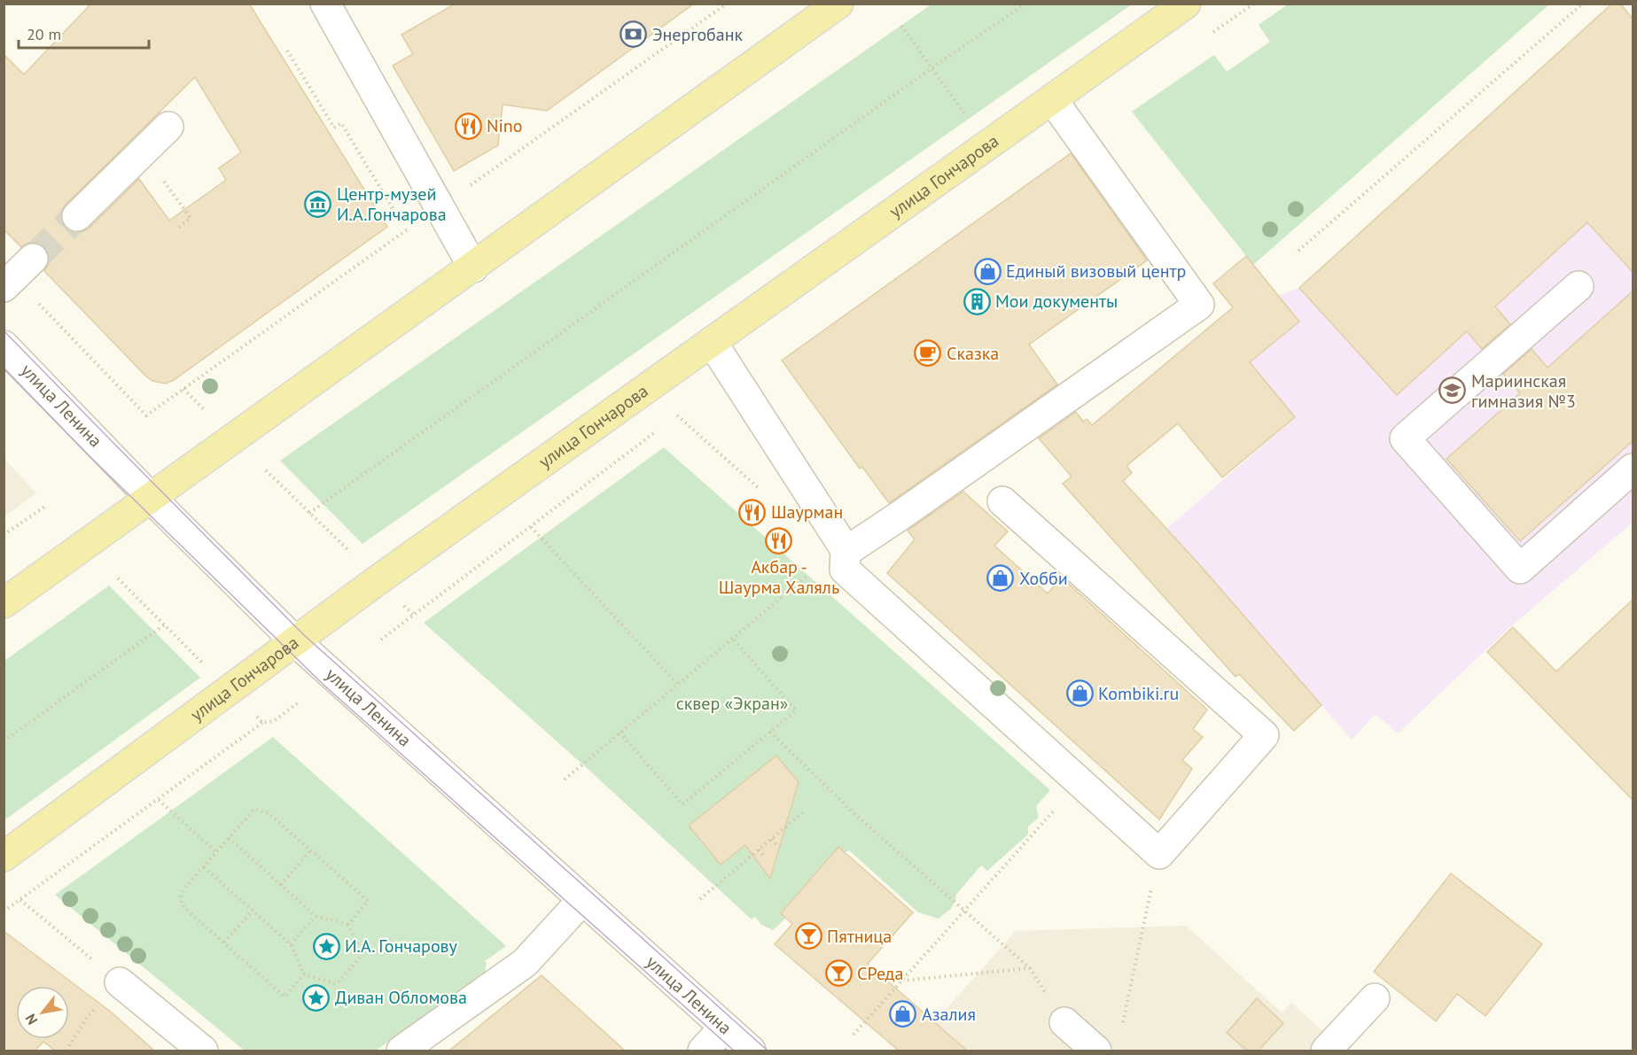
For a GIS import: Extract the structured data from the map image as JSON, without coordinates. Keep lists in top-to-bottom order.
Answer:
{
  "streets": {
    "main road": ["улица Гончарова"],
    "street": ["улица Ленина"]
  },
  "crossings": [
    ["улица Гончарова", "улица Ленина"]
  ],
  "parks": ["сквер «Экран»"],
  "places": {
    "bank": ["Энергобанк"],
    "restaurant": ["Nino", "Шаурман", "Акбар - Шаурма Халяль"],
    "museum": ["Центр-музей И.А.Гончарова"],
    "shop": [
      "Единый визовый центр",
      "Хобби",
      "Kombiki.ru",
      "Азалия"
    ],
    "building": ["Мои документы"],
    "cafe": ["Сказка"],
    "school or university": ["Мариинская гимназия №3"],
    "bar": ["Пятница", "СРеда"],
    "place": ["И.А. Гончарову", "Диван Обломова"]
  },
  "scale_bar": "20 m",
  "north": "bottom left"
}
